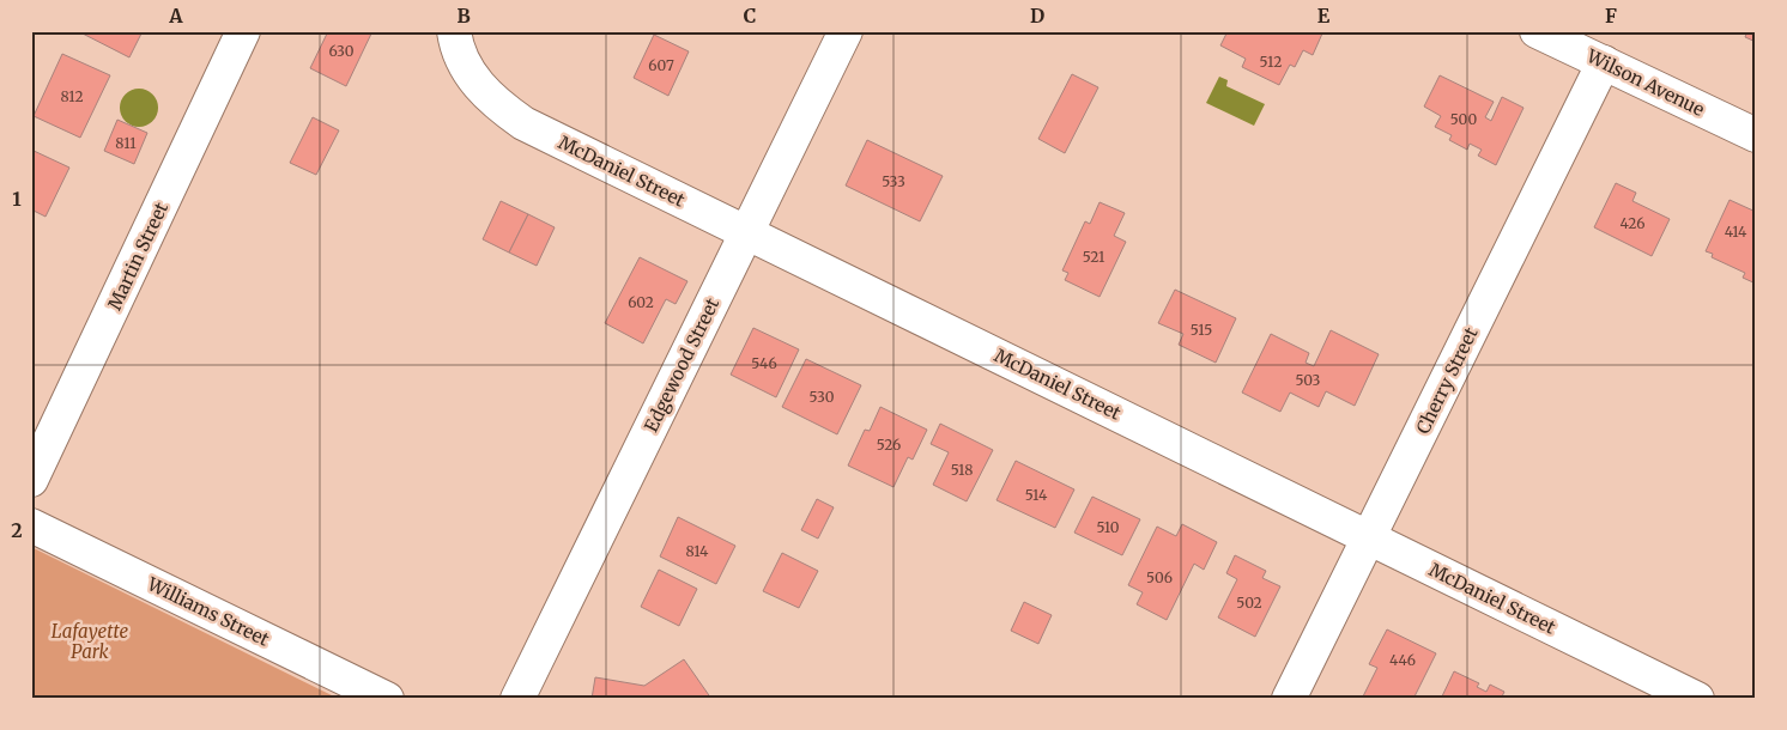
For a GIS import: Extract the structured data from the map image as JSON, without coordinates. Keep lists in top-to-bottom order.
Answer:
{
  "streets": {
    "street": [
      "Wilson Avenue",
      "McDaniel Street",
      "Martin Street",
      "Edgewood Street",
      "Cherry Street",
      "Williams Street"
    ]
  },
  "crossings": [
    ["Wilson Avenue", "Cherry Street"],
    ["McDaniel Street", "Edgewood Street"],
    ["McDaniel Street", "Cherry Street"]
  ],
  "parks": ["Lafayette Park"],
  "house_numbers": [
    "630",
    "512",
    "607",
    "812",
    "500",
    "811",
    "533",
    "426",
    "414",
    "521",
    "602",
    "515",
    "546",
    "503",
    "530",
    "526",
    "518",
    "514",
    "510",
    "814",
    "506",
    "502",
    "446"
  ],
  "grid": {
    "columns": [
      "A",
      "B",
      "C",
      "D",
      "E",
      "F"
    ],
    "rows": ["1", "2"]
  }
}
